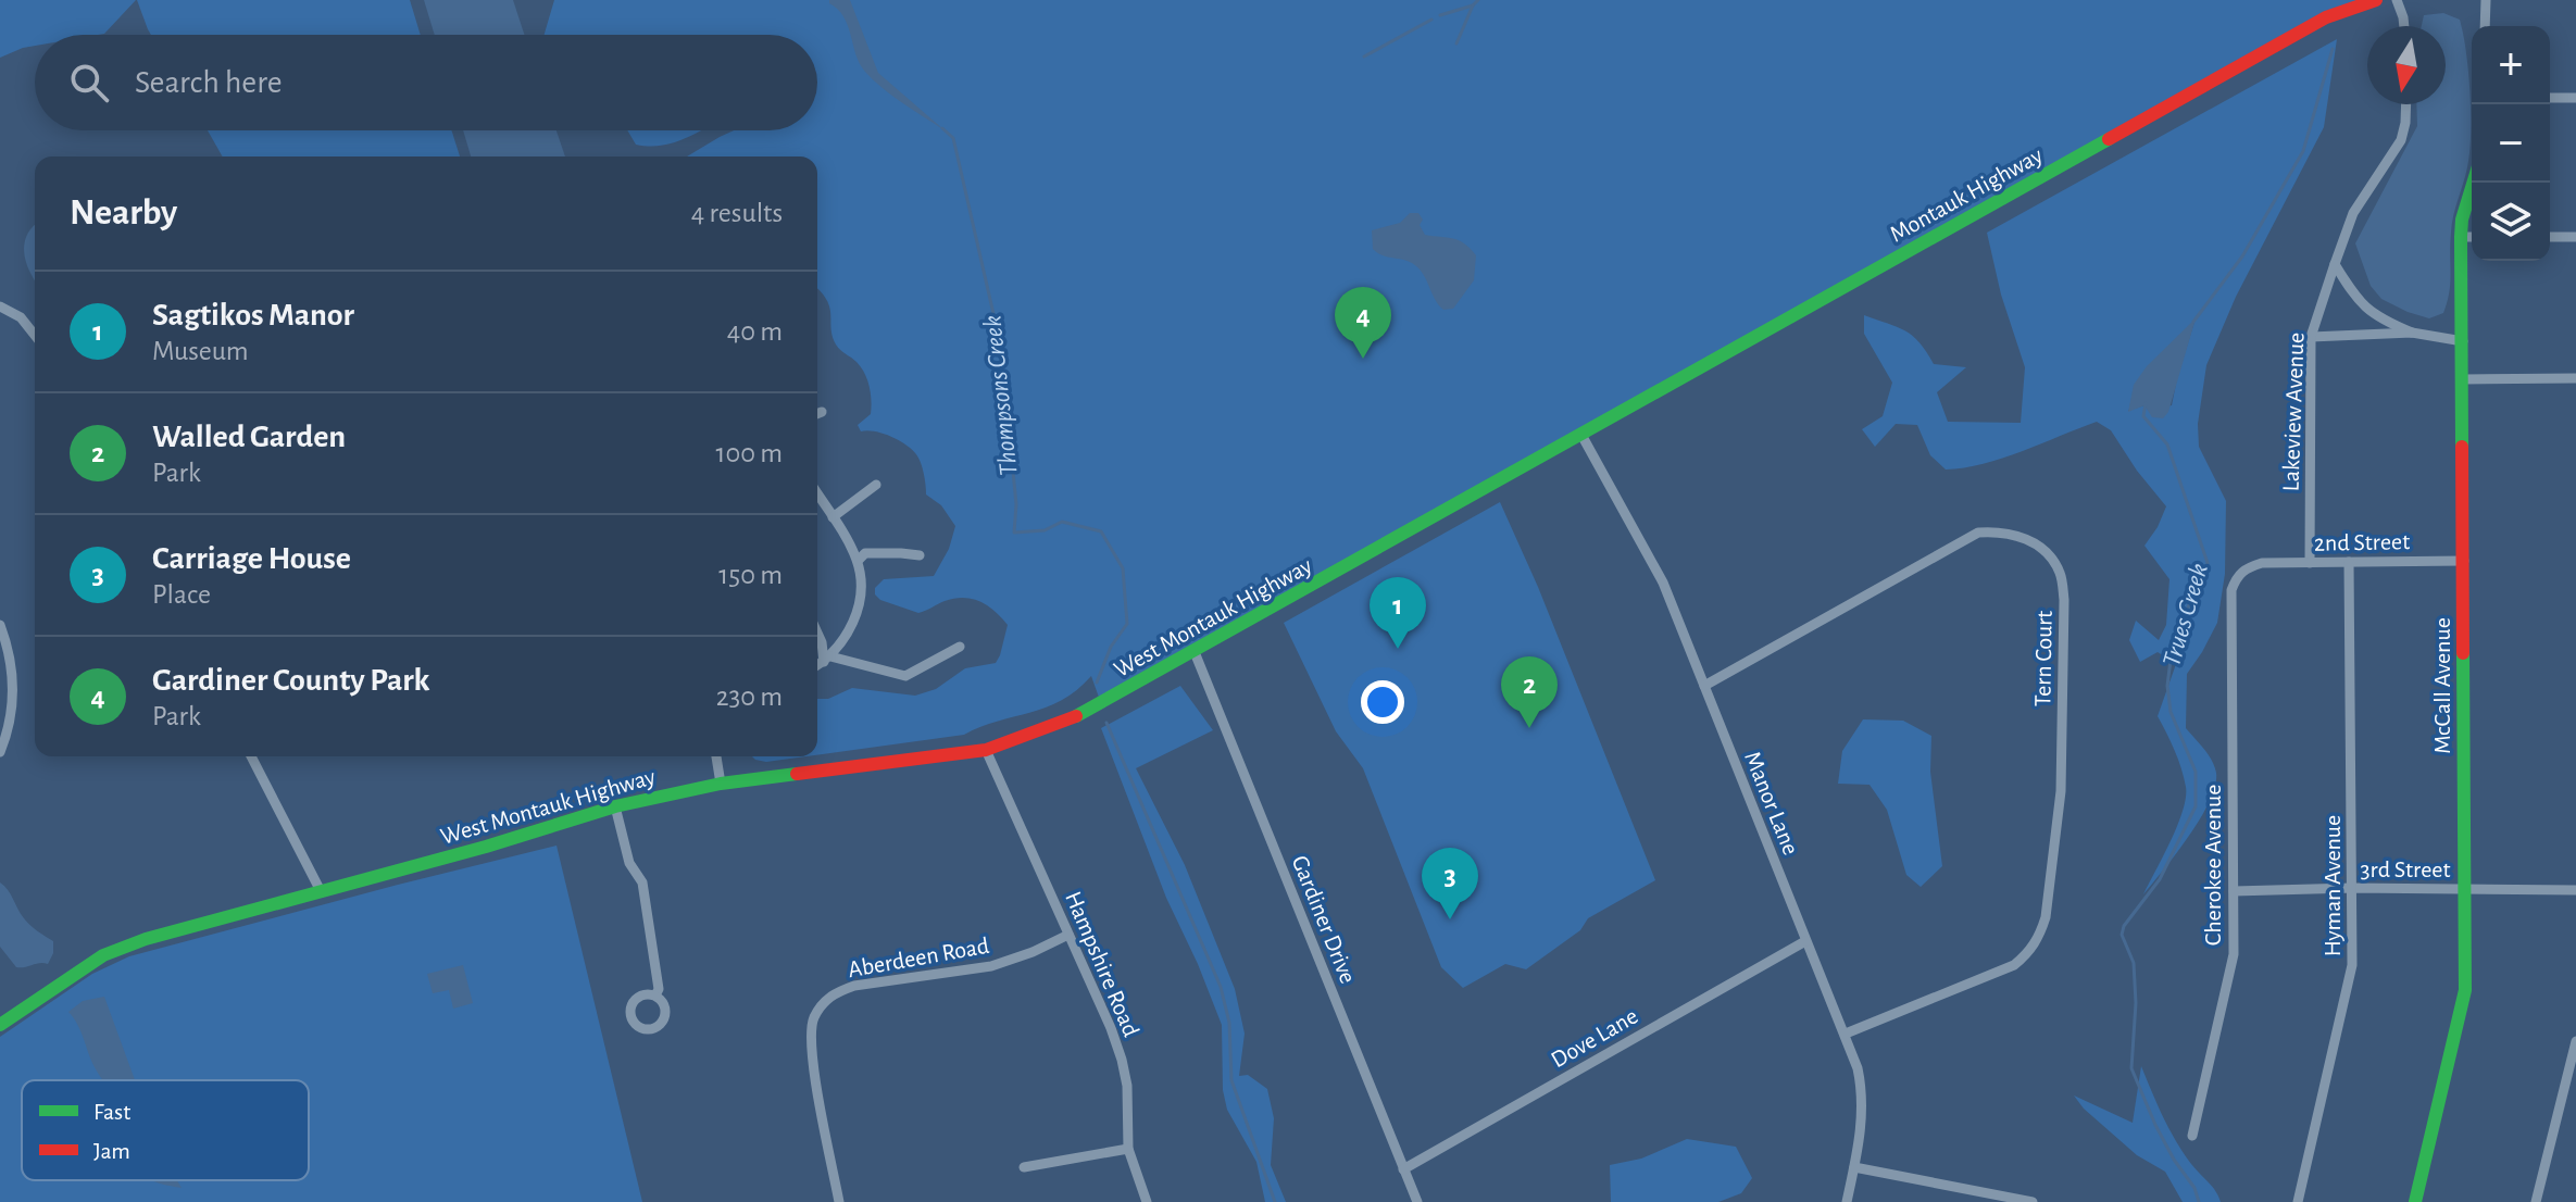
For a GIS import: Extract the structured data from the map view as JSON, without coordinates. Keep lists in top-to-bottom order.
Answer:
{
  "streets": {
    "main road": ["Montauk Highway", "West Montauk Highway", "McCall Avenue"],
    "street": [
      "Lakeview Avenue",
      "2nd Street",
      "Tern Court",
      "Manor Lane",
      "Cherokee Avenue",
      "3rd Street",
      "Hyman Avenue",
      "Gardiner Drive",
      "Aberdeen Road",
      "Hampshire Road",
      "Dove Lane"
    ]
  },
  "crossings": [
    ["Montauk Highway", "West Montauk Highway"],
    ["Montauk Highway", "Manor Lane"],
    ["Lakeview Avenue", "2nd Street"],
    ["2nd Street", "McCall Avenue"],
    ["2nd Street", "Cherokee Avenue"],
    ["2nd Street", "Hyman Avenue"],
    ["West Montauk Highway", "Manor Lane"],
    ["West Montauk Highway", "Gardiner Drive"],
    ["West Montauk Highway", "Hampshire Road"],
    ["Tern Court", "Manor Lane"],
    ["McCall Avenue", "3rd Street"],
    ["Manor Lane", "Dove Lane"],
    ["Cherokee Avenue", "3rd Street"],
    ["3rd Street", "Hyman Avenue"],
    ["Gardiner Drive", "Dove Lane"],
    ["Aberdeen Road", "Hampshire Road"]
  ],
  "water": ["Thompsons Creek", "Trues Creek"],
  "legend": ["Fast", "Jam"],
  "north": "bottom",
  "page": {
    "map_buttons": ["+", "−"],
    "search": "Search here",
    "heading": ["Nearby", "4 results"],
    "list": [
      {
        "mark": "1",
        "name": "Sagtikos Manor",
        "note": "Museum",
        "value": "40 m"
      },
      {
        "mark": "2",
        "name": "Walled Garden",
        "note": "Park",
        "value": "100 m"
      },
      {
        "mark": "3",
        "name": "Carriage House",
        "note": "Place",
        "value": "150 m"
      },
      {
        "mark": "4",
        "name": "Gardiner County Park",
        "note": "Park",
        "value": "230 m"
      }
    ],
    "pins": [
      "4",
      "1",
      "2",
      "3"
    ]
  }
}
